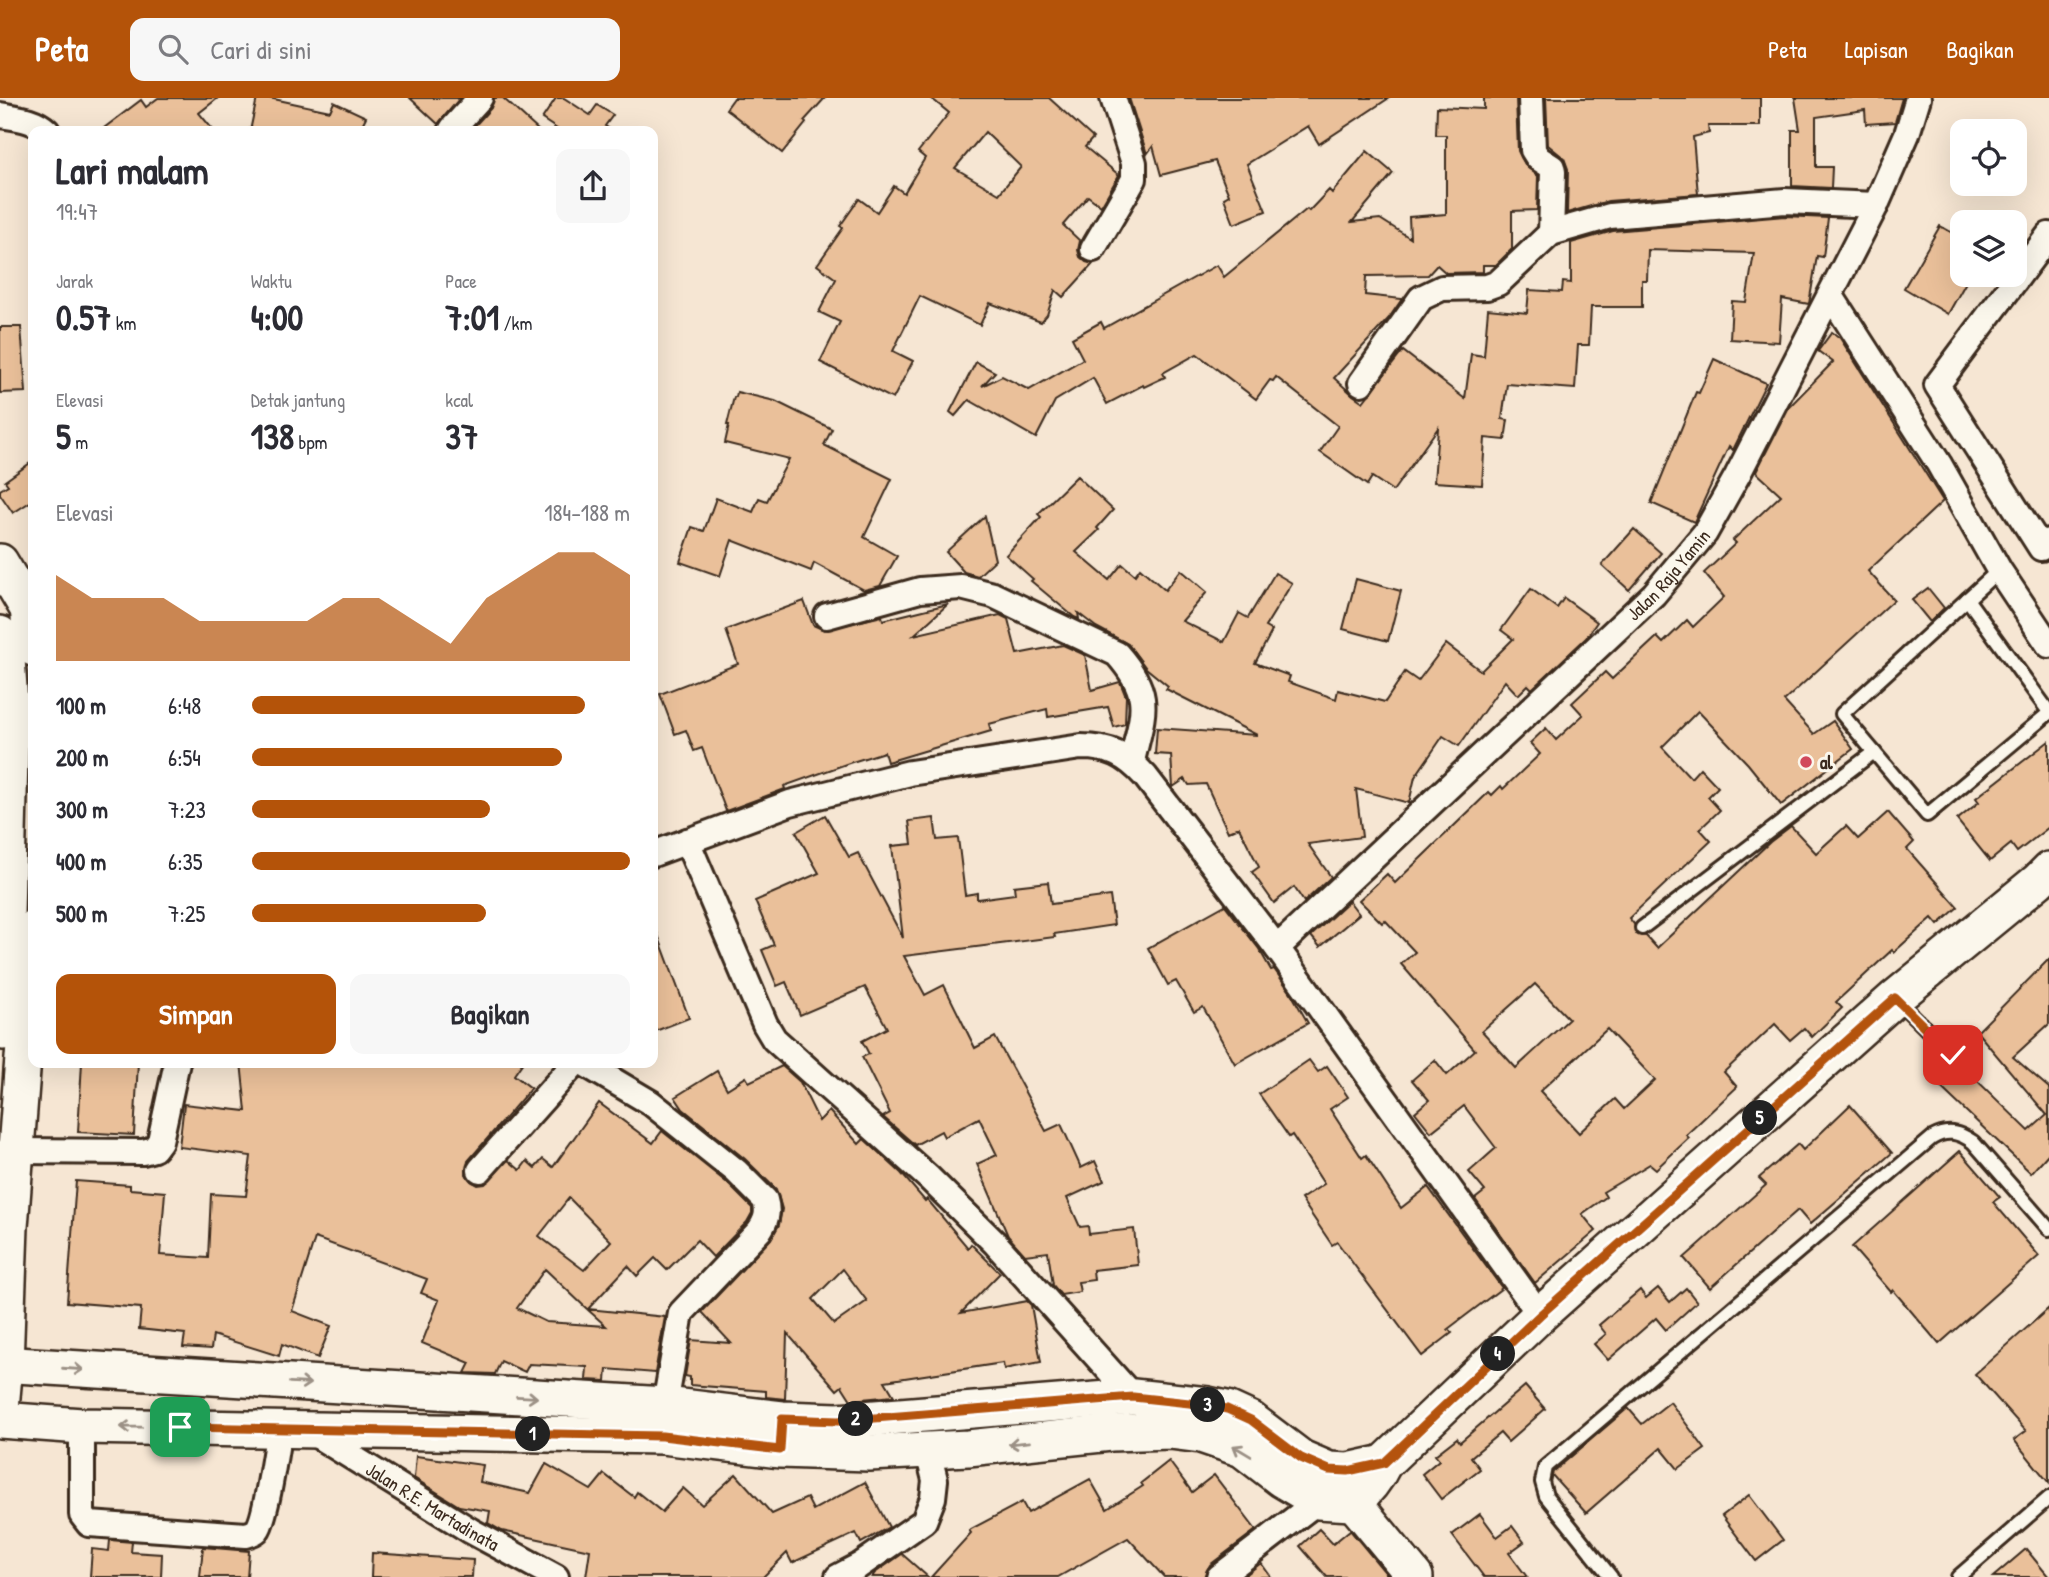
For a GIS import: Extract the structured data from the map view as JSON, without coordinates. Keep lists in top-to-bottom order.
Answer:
{
  "streets": {
    "street": ["Jalan Raja Yamin", "Jalan R.E. Martadinata"]
  },
  "places": ["al"],
  "page": {
    "header": "Peta",
    "search": "Cari di sini",
    "nav": ["Peta", "Lapisan", "Bagikan"],
    "heading": ["Lari malam", "19:47"],
    "stats": [
      ["Jarak", "0.57 km"],
      ["Waktu", "4:00"],
      ["Pace", "7:01 /km"],
      ["Elevasi", "5 m"],
      ["Detak jantung", "138 bpm"],
      ["kcal", "37"]
    ],
    "chart": ["Elevasi", "184–188 m"],
    "list": [
      {
        "name": "100 m",
        "note": "6:48"
      },
      {
        "name": "200 m",
        "note": "6:54"
      },
      {
        "name": "300 m",
        "note": "7:23"
      },
      {
        "name": "400 m",
        "note": "6:35"
      },
      {
        "name": "500 m",
        "note": "7:25"
      }
    ],
    "buttons": ["Simpan", "Bagikan"],
    "pins": [
      "5",
      "4",
      "3",
      "2",
      "1"
    ]
  }
}
